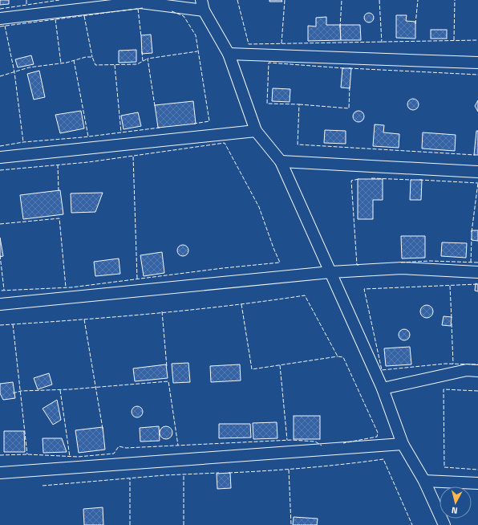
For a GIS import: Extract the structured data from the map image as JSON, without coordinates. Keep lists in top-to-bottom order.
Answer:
{
  "north": "bottom"
}
